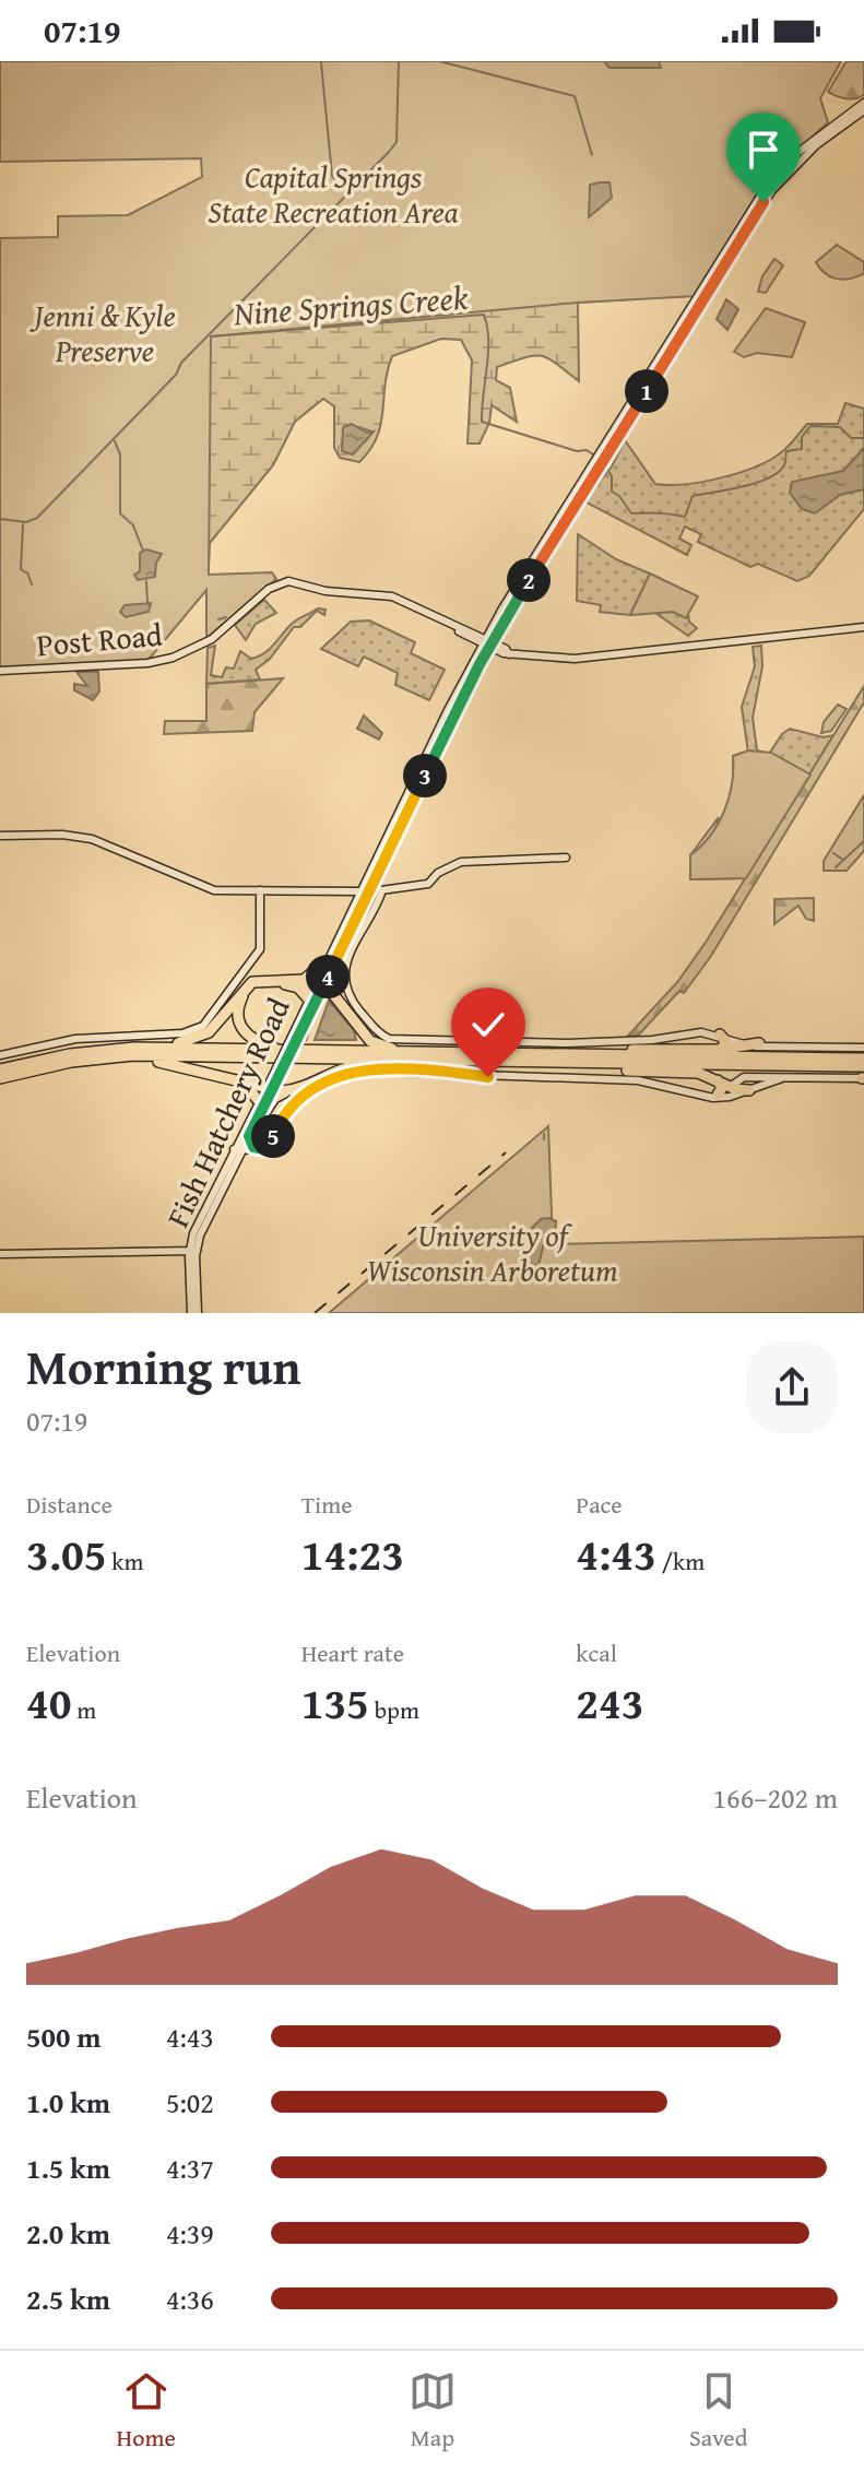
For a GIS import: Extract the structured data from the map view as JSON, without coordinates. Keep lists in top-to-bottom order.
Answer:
{
  "streets": {
    "street": ["Post Road", "Fish Hatchery Road"]
  },
  "crossings": [
    ["Post Road", "Fish Hatchery Road"]
  ],
  "water": ["Nine Springs Creek"],
  "parks": ["Capital Springs State Recreation Area", "Jenni & Kyle Preserve", "University of Wisconsin Arboretum"],
  "page": {
    "status": "07:19",
    "pins": [
      "1",
      "2",
      "3",
      "4",
      "5"
    ],
    "heading": ["Morning run", "07:19"],
    "stats": [
      ["Distance", "3.05 km"],
      ["Time", "14:23"],
      ["Pace", "4:43 /km"],
      ["Elevation", "40 m"],
      ["Heart rate", "135 bpm"],
      ["kcal", "243"]
    ],
    "chart": ["Elevation", "166–202 m"],
    "list": [
      {
        "name": "500 m",
        "note": "4:43"
      },
      {
        "name": "1.0 km",
        "note": "5:02"
      },
      {
        "name": "1.5 km",
        "note": "4:37"
      },
      {
        "name": "2.0 km",
        "note": "4:39"
      },
      {
        "name": "2.5 km",
        "note": "4:36"
      }
    ],
    "tabs": ["Home", "Map", "Saved"]
  }
}
